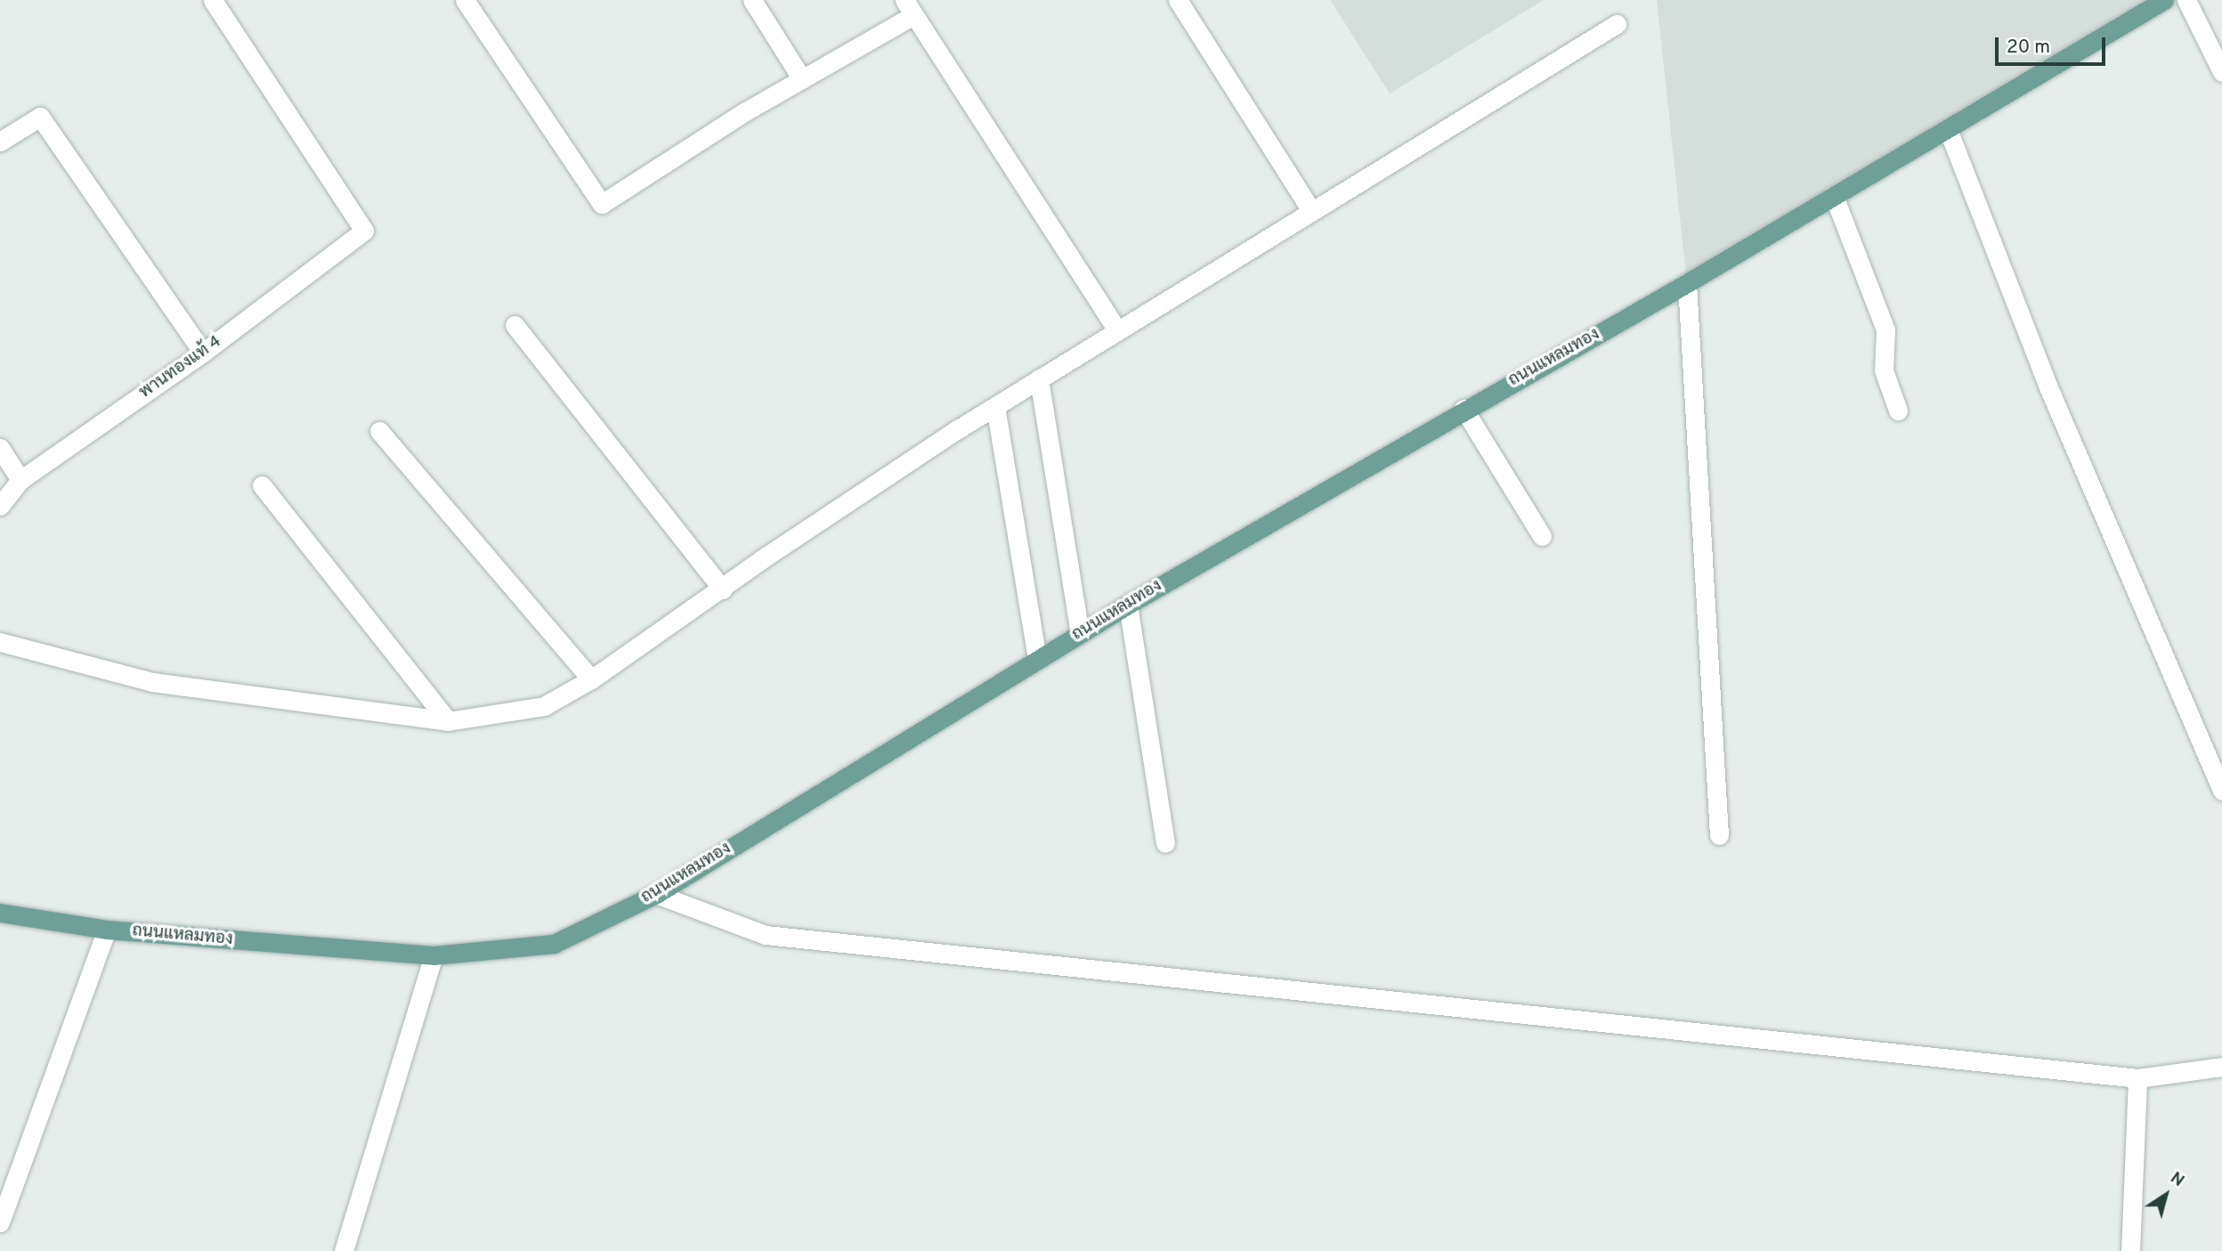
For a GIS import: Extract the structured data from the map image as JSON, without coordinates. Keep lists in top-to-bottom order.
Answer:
{
  "streets": {
    "main road": ["ถนนแหลมทอง"],
    "street": ["พานทองแท้ 4"]
  },
  "scale_bar": "20 m",
  "north": "top right"
}
